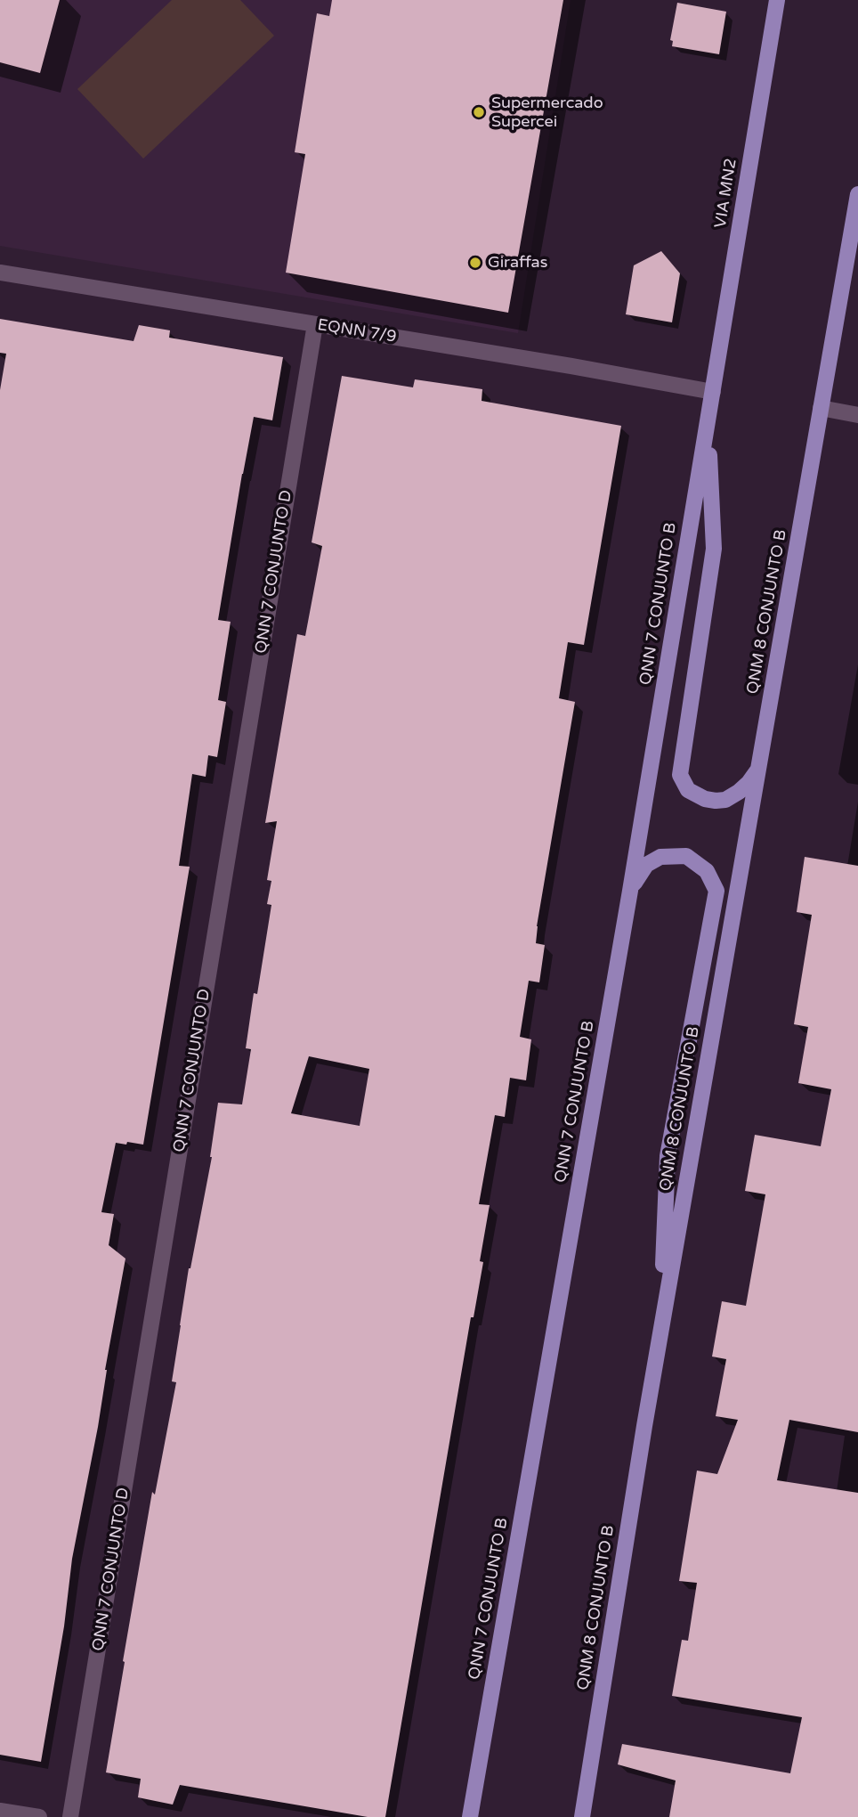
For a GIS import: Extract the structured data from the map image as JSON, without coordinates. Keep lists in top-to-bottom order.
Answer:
{
  "streets": {
    "main road": ["VIA MN2", "QNN 7 CONJUNTO B", "QNM 8 CONJUNTO B"],
    "street": ["EQNN 7/9", "QNN 7 CONJUNTO D"]
  },
  "crossings": [
    ["VIA MN2", "EQNN 7/9"],
    ["VIA MN2", "QNN 7 CONJUNTO B"],
    ["EQNN 7/9", "QNN 7 CONJUNTO D"],
    ["EQNN 7/9", "QNN 7 CONJUNTO B"]
  ],
  "places": ["Supermercado Supercei", "Giraffas"]
}
